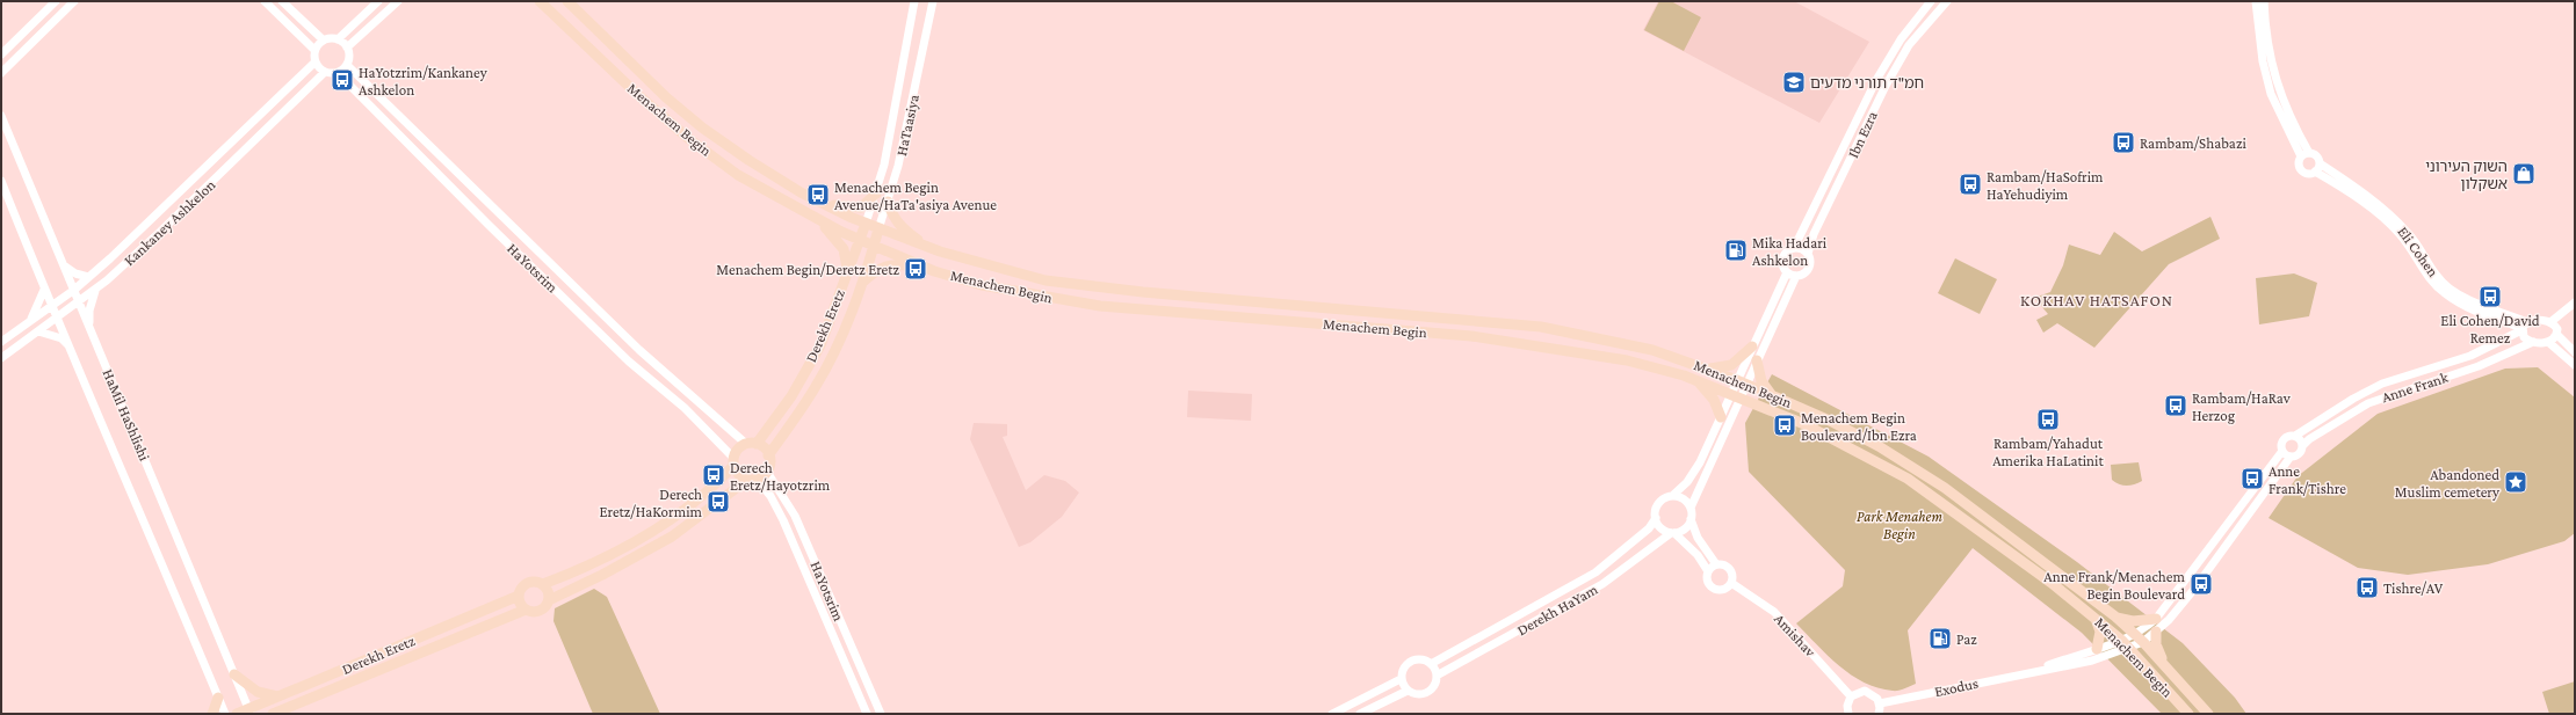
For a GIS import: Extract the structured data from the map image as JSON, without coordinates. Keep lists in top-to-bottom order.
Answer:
{
  "streets": {
    "main road": ["Menachem Begin", "HaTaasiya", "Derekh Eretz"],
    "street": [
      "Ibn Ezra",
      "Kankaney Ashkelon",
      "Eli Cohen",
      "HaYotsrim",
      "Anne Frank",
      "HaMil HaShlishi",
      "Derekh HaYam",
      "Amishav",
      "Exodus"
    ]
  },
  "crossings": [
    ["Menachem Begin", "HaTaasiya"],
    ["Menachem Begin", "Derekh Eretz"],
    ["Menachem Begin", "Exodus"],
    ["HaTaasiya", "Derekh Eretz"],
    ["Kankaney Ashkelon", "HaYotsrim"],
    ["Kankaney Ashkelon", "HaMil HaShlishi"],
    ["Eli Cohen", "Anne Frank"],
    ["HaYotsrim", "Derekh Eretz"],
    ["Derekh Eretz", "HaMil HaShlishi"]
  ],
  "districts": ["KOKHAV HATSAFON"],
  "parks": ["Park Menahem Begin"],
  "places": {
    "bus stop": [
      "HaYotzrim/Kankaney Ashkelon",
      "Rambam/Shabazi",
      "Rambam/HaSofrim HaYehudiyim",
      "Menachem Begin Avenue/HaTa'asiya Avenue",
      "Menachem Begin/Deretz Eretz",
      "Eli Cohen/David Remez",
      "Rambam/HaRav Herzog",
      "Rambam/Yahadut Amerika HaLatinit",
      "Menachem Begin Boulevard/Ibn Ezra",
      "Derech Eretz/Hayotzrim",
      "Anne Frank/Tishre",
      "Derech Eretz/HaKormim",
      "Anne Frank/Menachem Begin Boulevard",
      "Tishre/AV"
    ],
    "school or university": ["חמ\"ד תורני מדעים"],
    "shop": ["השוק העירוני אשקלון"],
    "fuel station": ["Mika Hadari Ashkelon", "Paz"],
    "place": ["Abandoned Muslim cemetery"]
  }
}
